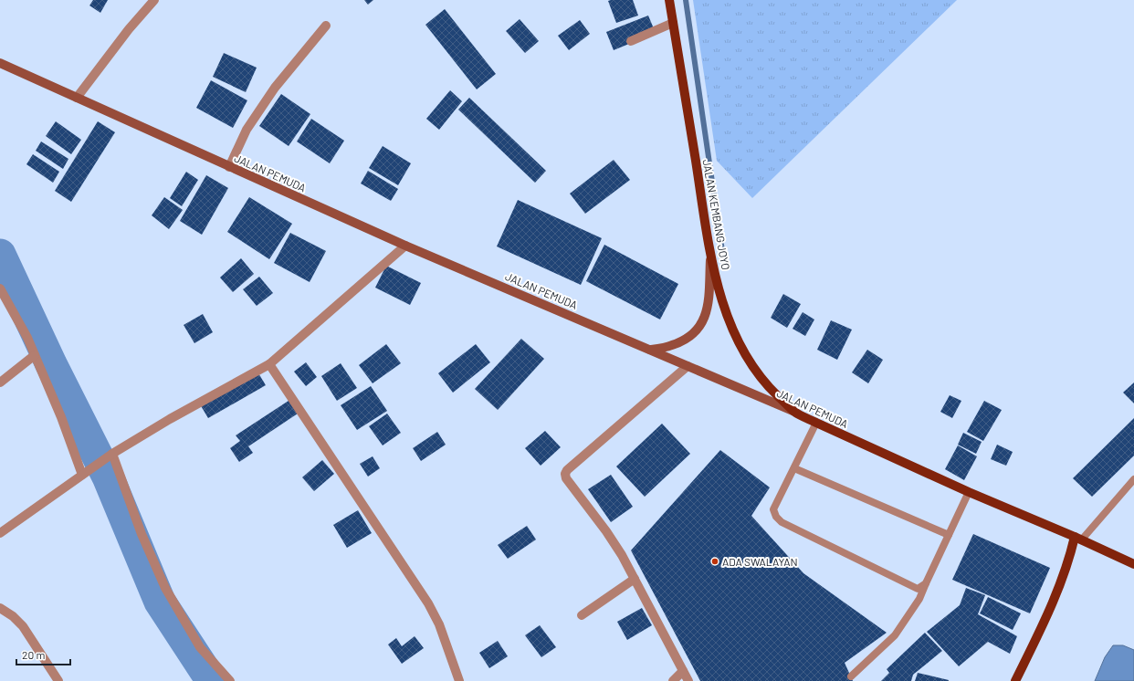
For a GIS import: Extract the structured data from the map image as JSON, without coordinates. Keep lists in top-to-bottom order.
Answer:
{
  "streets": {
    "main road": ["JALAN PEMUDA", "JALAN KEMBANG JOYO"]
  },
  "crossings": [
    ["JALAN PEMUDA", "JALAN KEMBANG JOYO"]
  ],
  "places": ["ADA SWALAYAN"],
  "scale_bar": "20 m"
}
